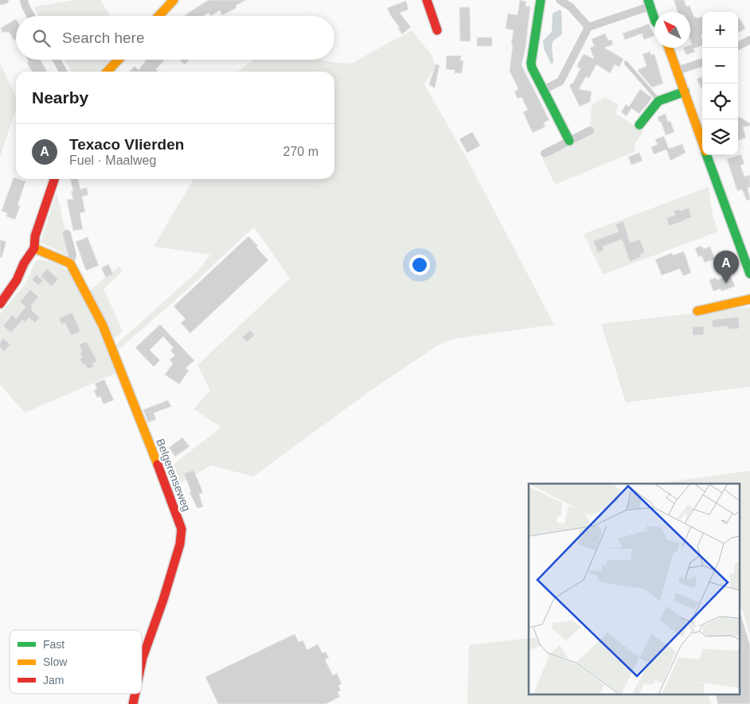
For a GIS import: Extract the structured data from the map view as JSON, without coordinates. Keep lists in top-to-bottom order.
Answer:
{
  "streets": {
    "street": ["Belgerenseweg"]
  },
  "legend": ["Fast", "Slow", "Jam"],
  "north": "top left",
  "page": {
    "map_buttons": ["+", "−"],
    "search": "Search here",
    "heading": "Nearby",
    "list": [
      {
        "mark": "A",
        "name": "Texaco Vlierden",
        "note": "Fuel · Maalweg",
        "value": "270 m"
      }
    ],
    "pins": "A"
  }
}
